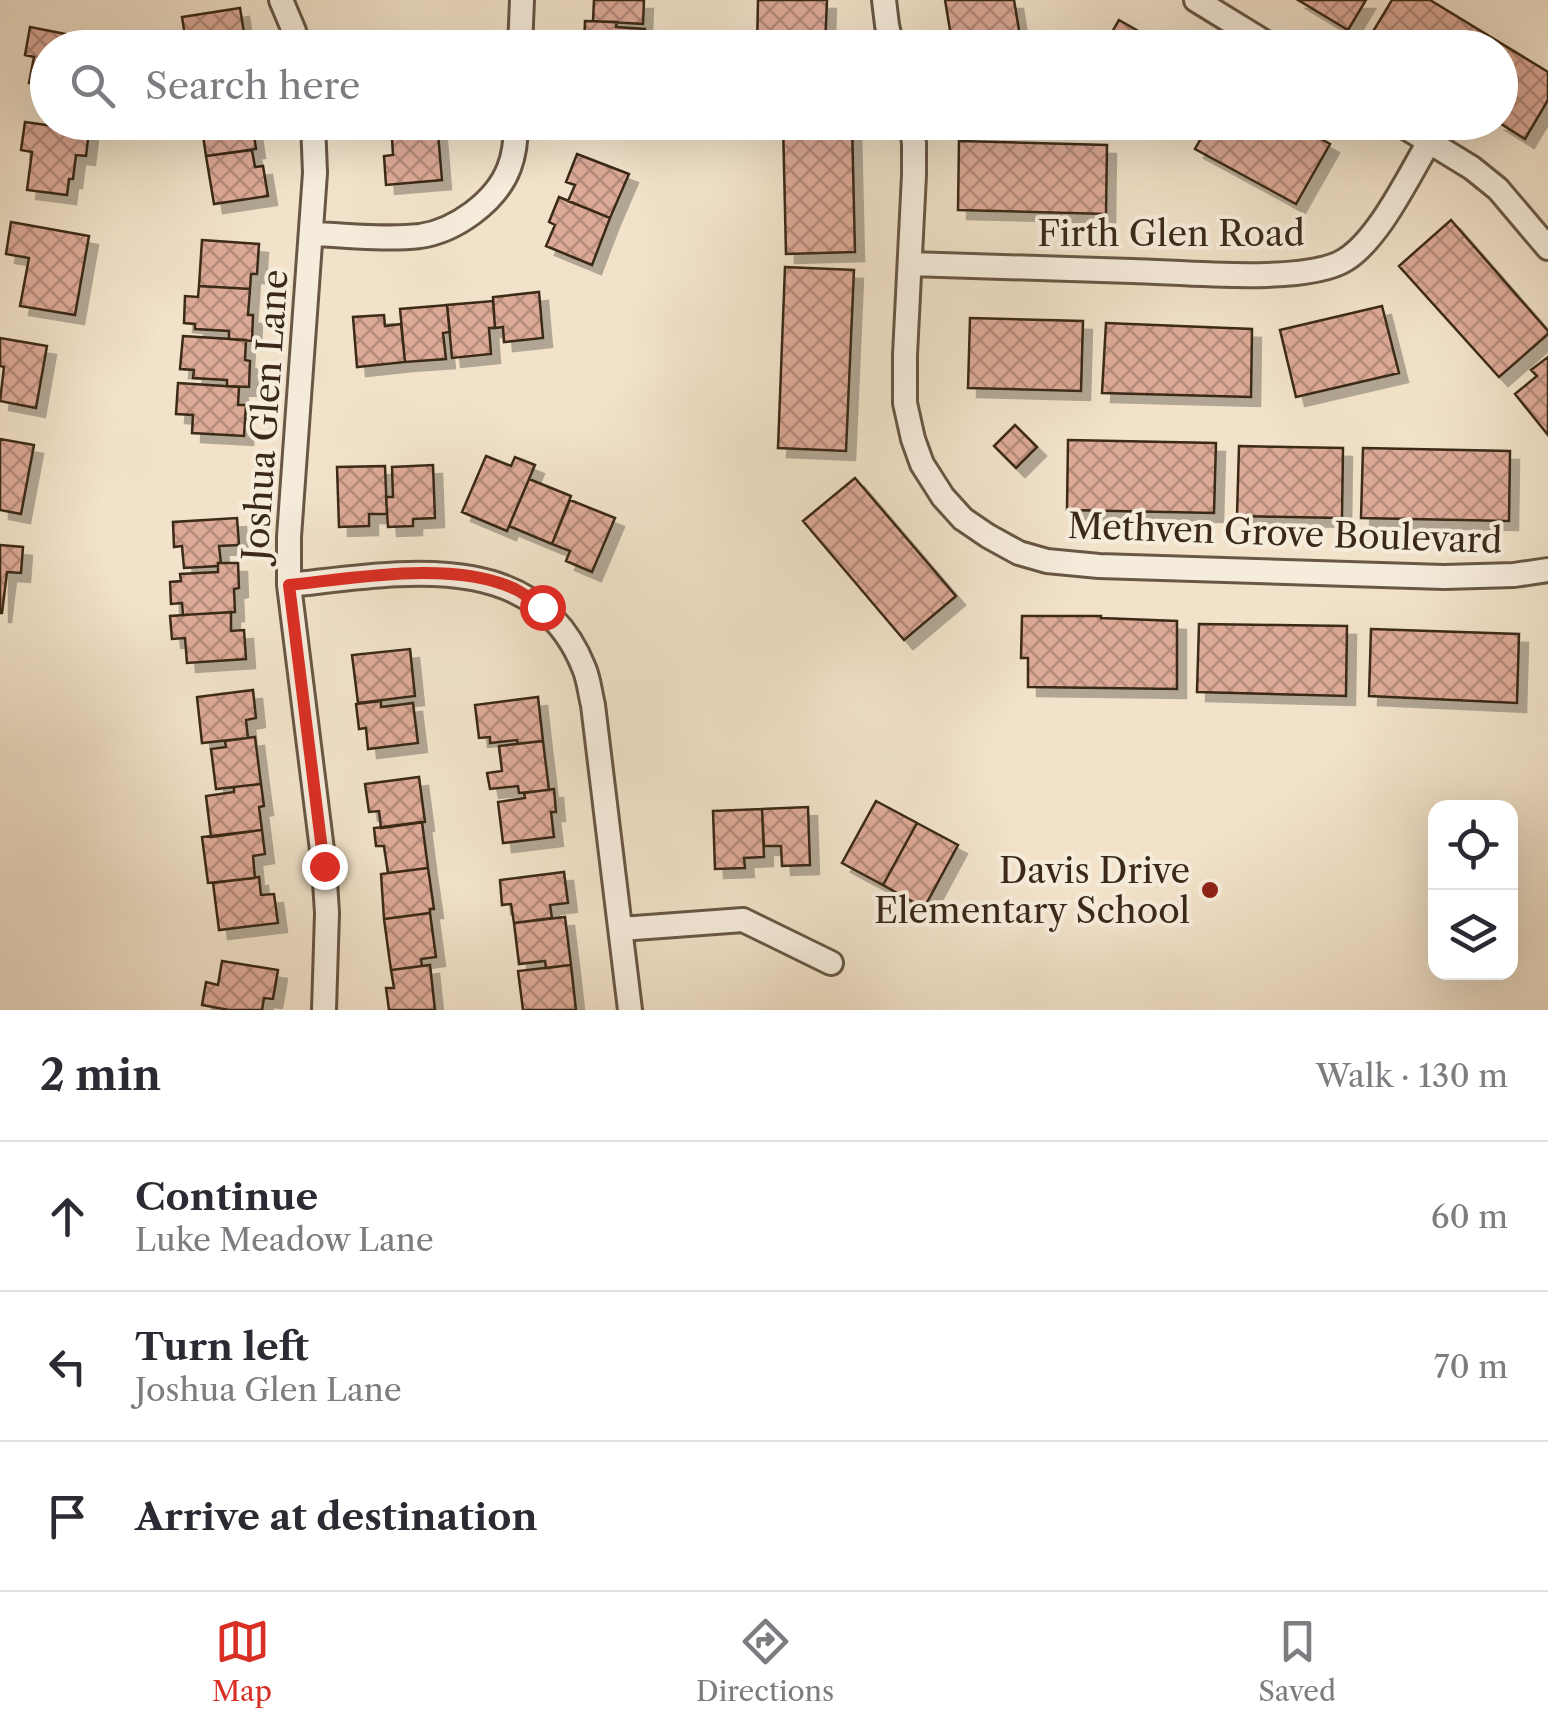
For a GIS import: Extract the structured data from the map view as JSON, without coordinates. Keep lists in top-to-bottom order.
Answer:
{
  "streets": {
    "street": ["Firth Glen Road", "Joshua Glen Lane", "Methven Grove Boulevard"]
  },
  "crossings": [
    ["Firth Glen Road", "Methven Grove Boulevard"]
  ],
  "places": ["Davis Drive Elementary School"],
  "page": {
    "search": "Search here",
    "heading": ["2 min", "Walk · 130 m"],
    "list": [
      ["Continue", "Luke Meadow Lane", "60 m"],
      ["Turn left", "Joshua Glen Lane", "70 m"],
      "Arrive at destination"
    ],
    "nav": ["Map", "Directions", "Saved"]
  }
}
